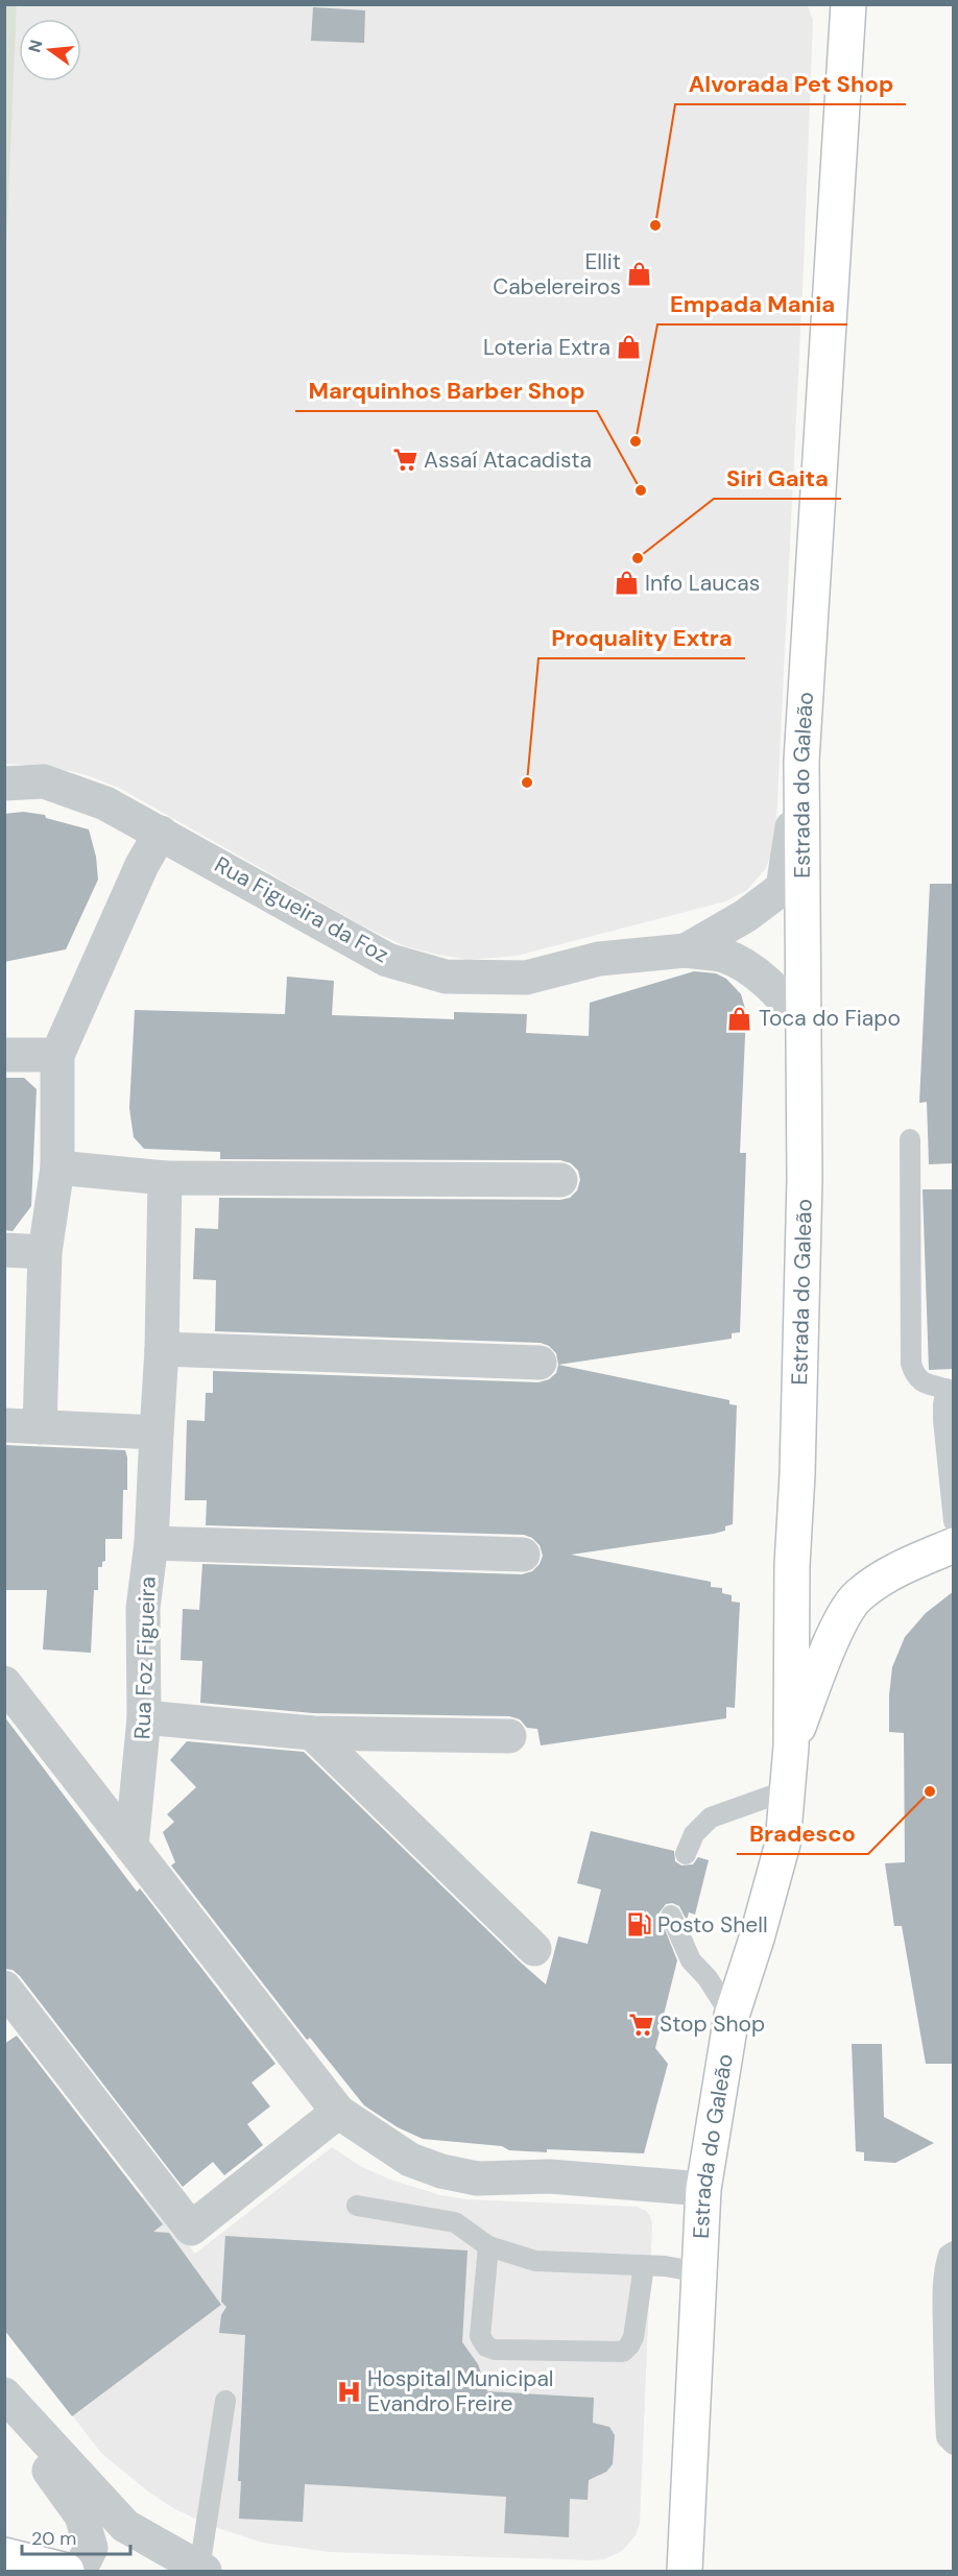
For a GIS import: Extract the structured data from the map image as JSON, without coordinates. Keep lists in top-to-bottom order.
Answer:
{
  "streets": {
    "main road": ["Estrada do Galeão"],
    "street": ["Rua Figueira da Foz", "Rua Foz Figueira"]
  },
  "crossings": [
    ["Estrada do Galeão", "Rua Figueira da Foz"]
  ],
  "places": {
    "other": [
      "Alvorada Pet Shop",
      "Empada Mania",
      "Marquinhos Barber Shop",
      "Siri Gaita",
      "Proquality Extra",
      "Bradesco"
    ],
    "shop": [
      "Ellit Cabelereiros",
      "Loteria Extra",
      "Info Laucas",
      "Toca do Fiapo"
    ],
    "supermarket": ["Assaí Atacadista", "Stop Shop"],
    "fuel station": ["Posto Shell"],
    "hospital": ["Hospital Municipal Evandro Freire"]
  },
  "scale_bar": "20 m",
  "north": "left"
}
